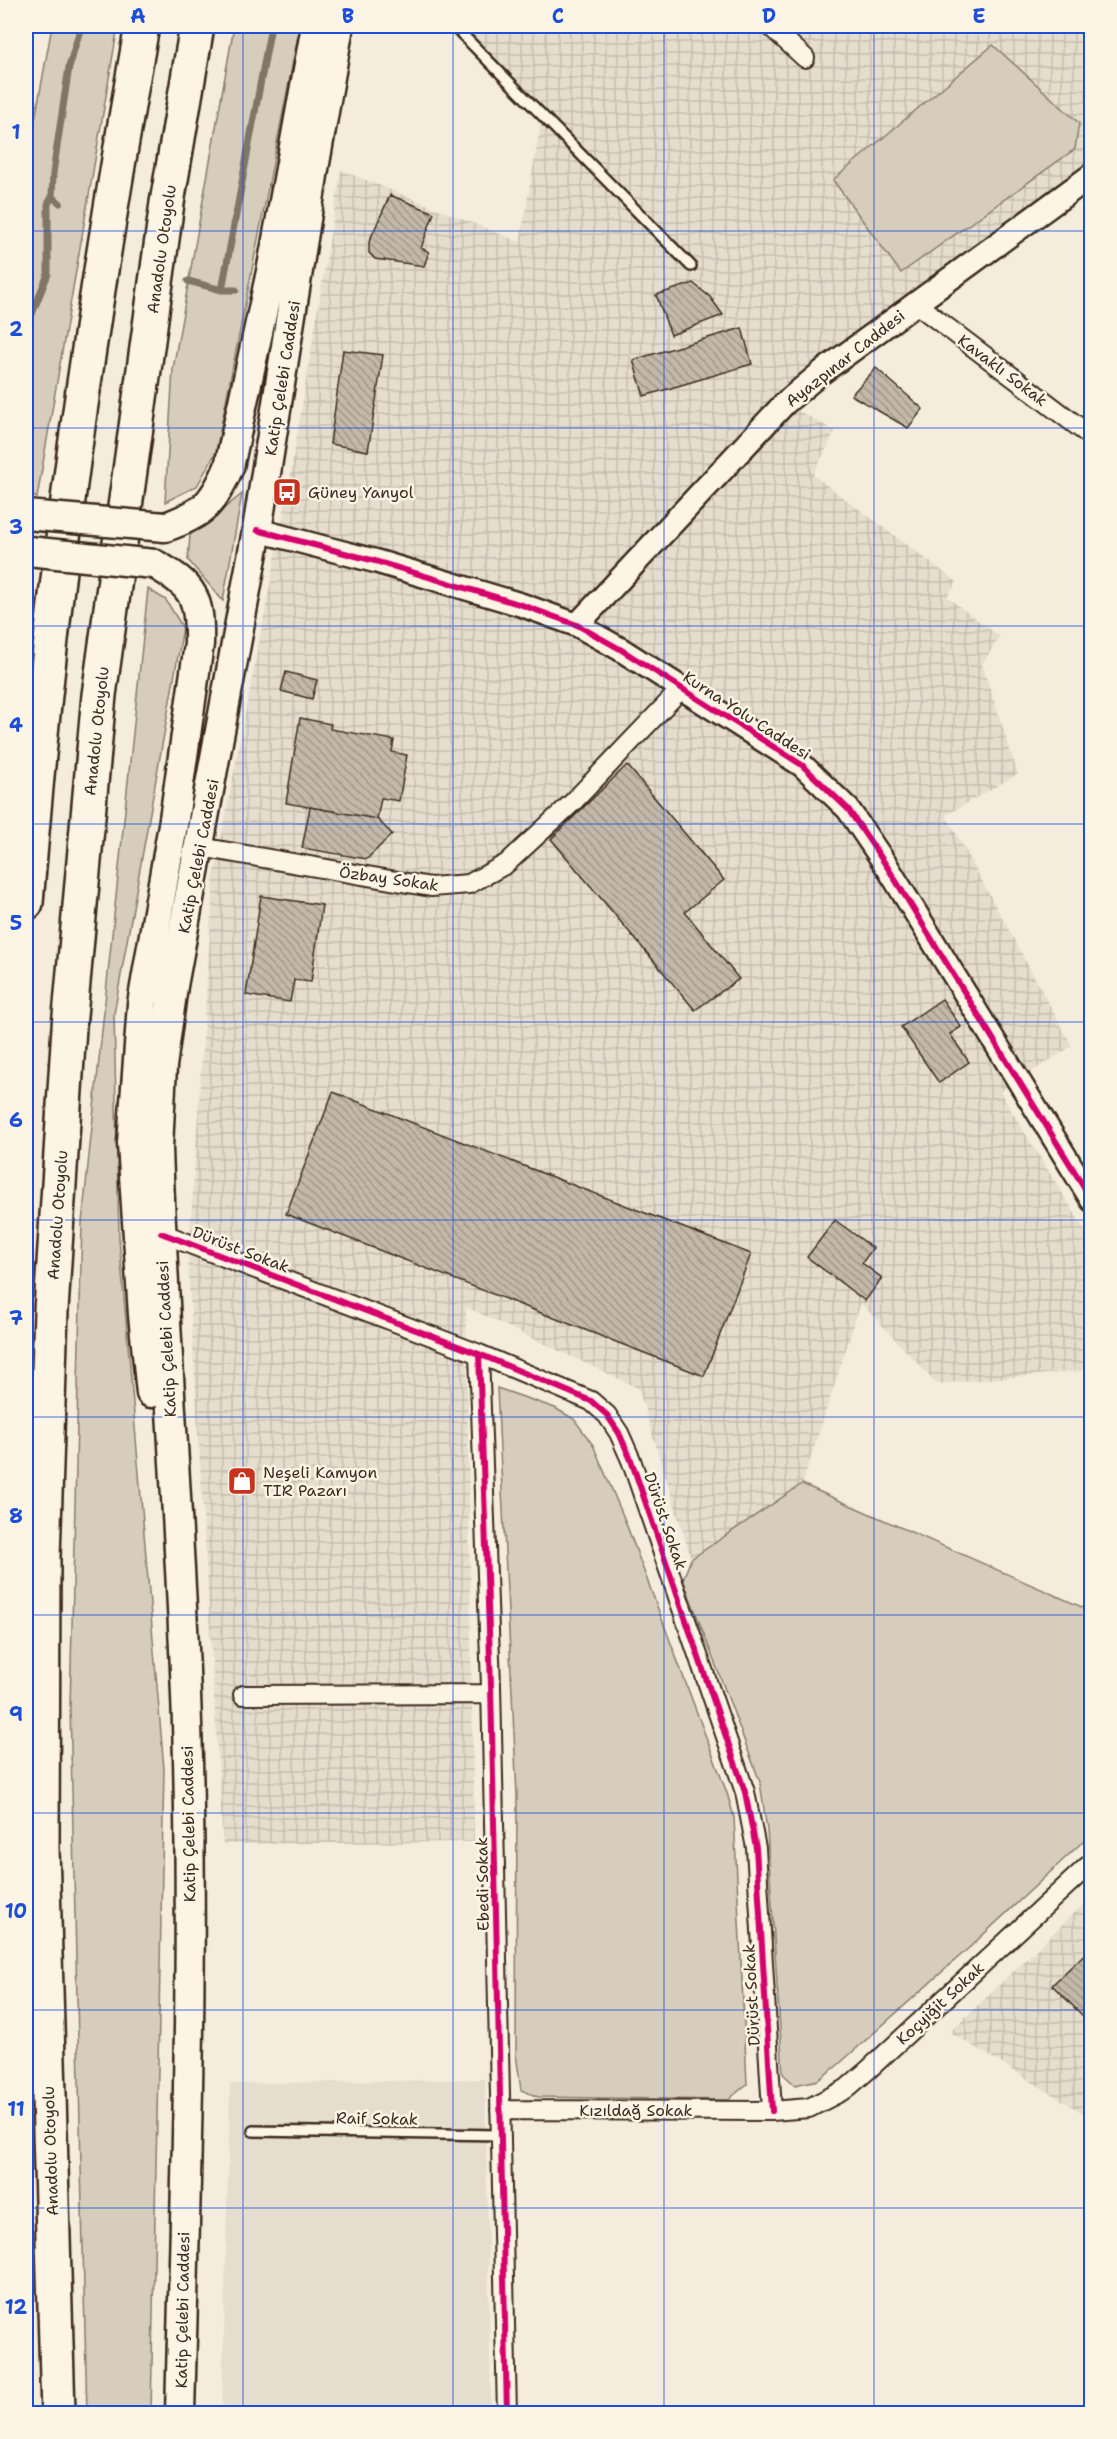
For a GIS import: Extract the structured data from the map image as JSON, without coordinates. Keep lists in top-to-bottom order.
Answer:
{
  "streets": {
    "highway": ["Anadolu Otoyolu"],
    "main road": ["Katip Çelebi Caddesi"],
    "street": [
      "Ayazpınar Caddesi",
      "Kavaklı Sokak",
      "Kurna Yolu Caddesi",
      "Özbay Sokak",
      "Dürüst Sokak",
      "Ebedi Sokak",
      "Koçyiğit Sokak",
      "Kızıldağ Sokak"
    ],
    "lane": ["Raif Sokak"]
  },
  "crossings": [
    ["Ayazpınar Caddesi", "Kavaklı Sokak"],
    ["Ayazpınar Caddesi", "Kurna Yolu Caddesi"],
    ["Katip Çelebi Caddesi", "Kurna Yolu Caddesi"],
    ["Katip Çelebi Caddesi", "Özbay Sokak"],
    ["Katip Çelebi Caddesi", "Dürüst Sokak"],
    ["Kurna Yolu Caddesi", "Özbay Sokak"],
    ["Dürüst Sokak", "Ebedi Sokak"],
    ["Dürüst Sokak", "Koçyiğit Sokak"],
    ["Dürüst Sokak", "Kızıldağ Sokak"],
    ["Ebedi Sokak", "Kızıldağ Sokak"],
    ["Ebedi Sokak", "Raif Sokak"],
    ["Koçyiğit Sokak", "Kızıldağ Sokak"]
  ],
  "places": {
    "bus stop": ["Güney Yanyol"],
    "shop": ["Neşeli Kamyon TIR Pazarı"]
  },
  "grid": {
    "columns": [
      "A",
      "B",
      "C",
      "D",
      "E"
    ],
    "rows": [
      "1",
      "2",
      "3",
      "4",
      "5",
      "6",
      "7",
      "8",
      "9",
      "10",
      "11",
      "12"
    ]
  }
}
